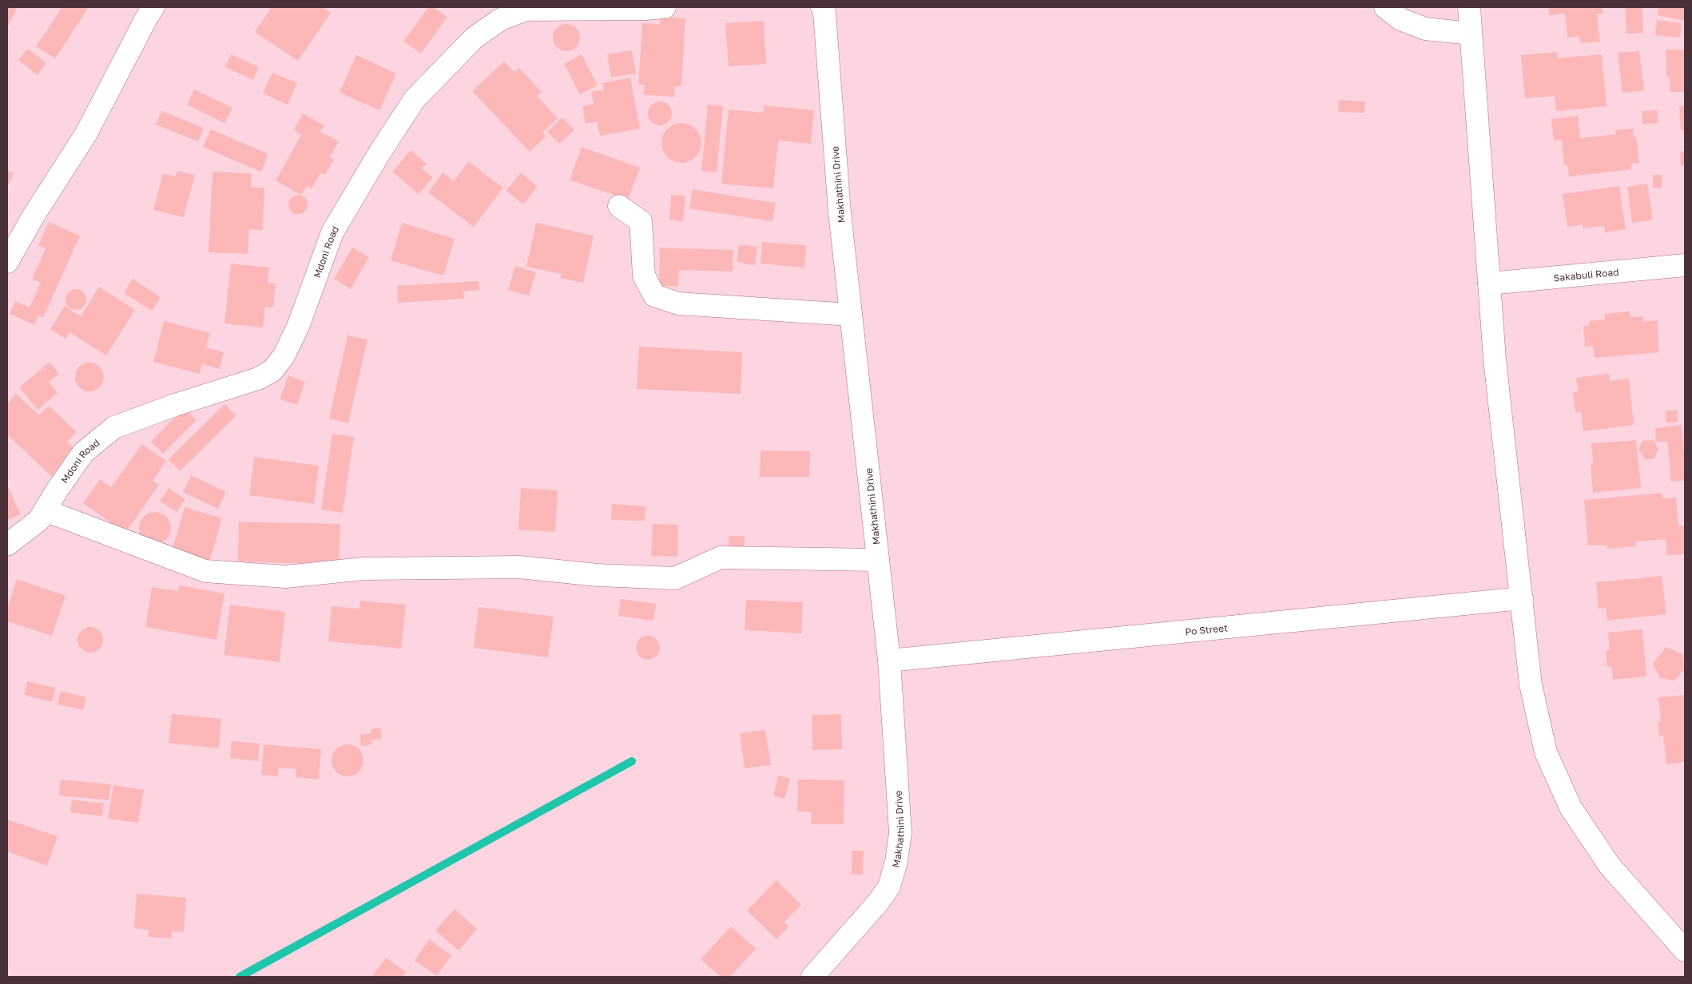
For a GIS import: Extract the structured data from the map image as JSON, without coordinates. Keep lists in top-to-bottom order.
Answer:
{
  "streets": {
    "street": [
      "Makhathini Drive",
      "Mdoni Road",
      "Sakabuli Road",
      "Po Street"
    ]
  },
  "crossings": [
    ["Makhathini Drive", "Po Street"]
  ]
}
